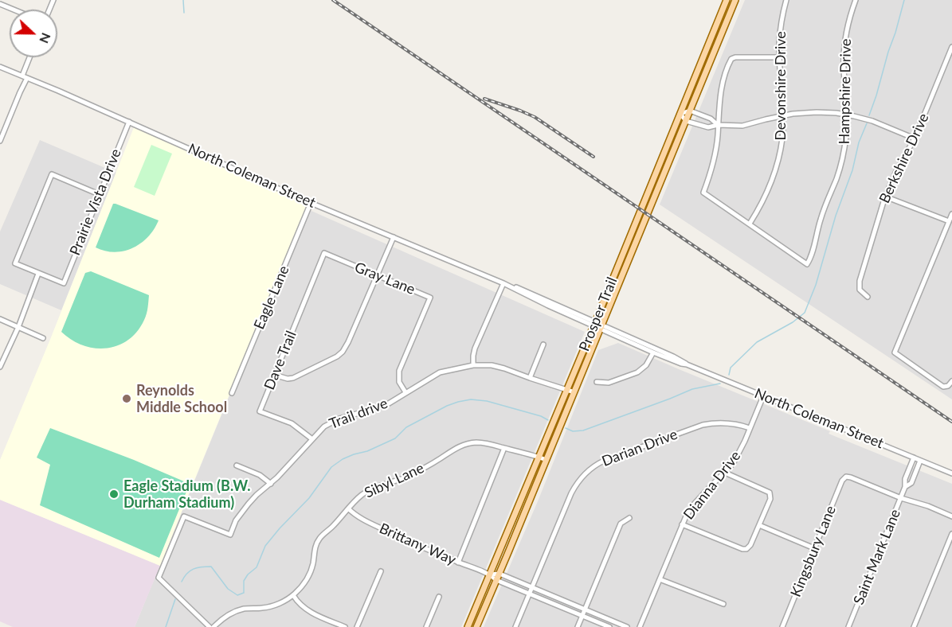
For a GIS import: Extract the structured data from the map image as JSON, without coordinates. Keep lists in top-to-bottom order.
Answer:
{
  "streets": {
    "main road": ["Prosper Trail"],
    "street": [
      "Devonshire Drive",
      "Hampshire Drive",
      "Berkshire Drive",
      "North Coleman Street",
      "Prairie Vista Drive",
      "Gray Lane",
      "Eagle Lane",
      "Dave Trail",
      "Trail drive",
      "Darian Drive",
      "Sibyl Lane",
      "Dianna Drive",
      "Brittany Way",
      "Kingsbury Lane",
      "Saint Mark Lane"
    ]
  },
  "crossings": [
    ["Devonshire Drive", "Hampshire Drive"],
    ["North Coleman Street", "Prairie Vista Drive"],
    ["North Coleman Street", "Eagle Lane"],
    ["North Coleman Street", "Prosper Trail"],
    ["North Coleman Street", "Dianna Drive"],
    ["North Coleman Street", "Saint Mark Lane"],
    ["Gray Lane", "Dave Trail"],
    ["Gray Lane", "Trail drive"],
    ["Prosper Trail", "Trail drive"],
    ["Prosper Trail", "Sibyl Lane"],
    ["Prosper Trail", "Brittany Way"],
    ["Dave Trail", "Trail drive"],
    ["Darian Drive", "Dianna Drive"],
    ["Darian Drive", "Brittany Way"],
    ["Sibyl Lane", "Brittany Way"],
    ["Kingsbury Lane", "Saint Mark Lane"]
  ],
  "places": ["Reynolds Middle School", "Eagle Stadium (B.W. Durham Stadium)"],
  "north": "right"
}
